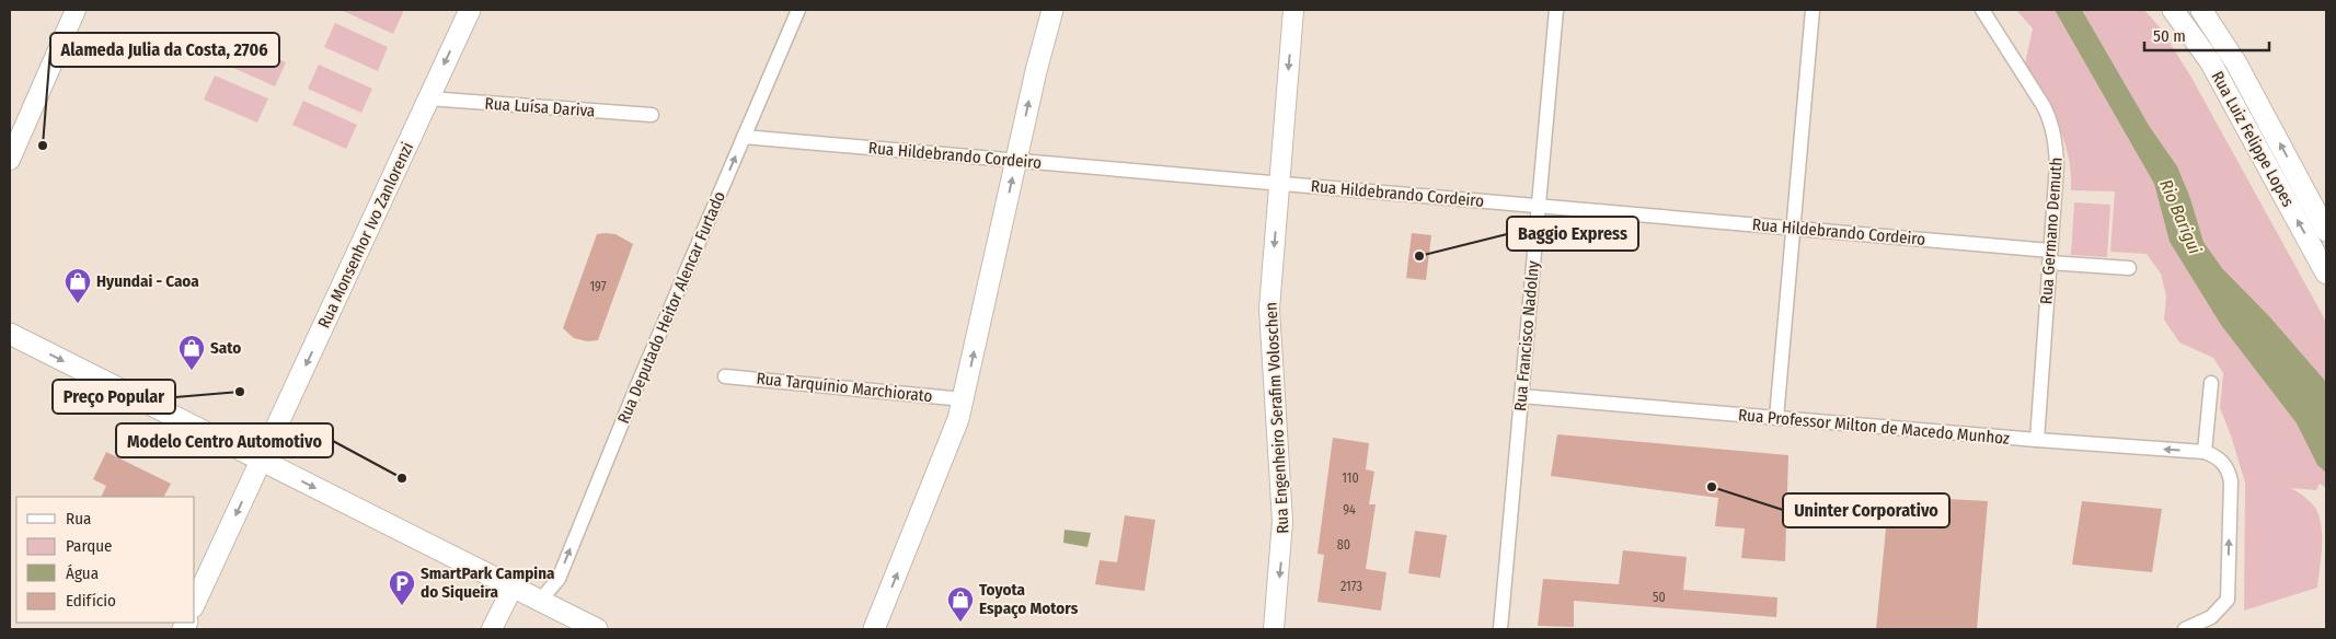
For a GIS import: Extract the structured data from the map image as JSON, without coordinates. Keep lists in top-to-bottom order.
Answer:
{
  "streets": {
    "main road": ["Rua Luiz Felippe Lopes", "Rua Monsenhor Ivo Zanlorenzi"],
    "street": [
      "Rua Luísa Dariva",
      "Rua Hildebrando Cordeiro",
      "Rua Germano Demuth",
      "Rua Deputado Heitor Alencar Furtado",
      "Rua Francisco Nadolny",
      "Rua Tarquínio Marchiorato",
      "Rua Engenheiro Serafim Voloschen",
      "Rua Professor Milton de Macedo Munhoz"
    ]
  },
  "crossings": [
    ["Rua Luísa Dariva", "Rua Monsenhor Ivo Zanlorenzi"],
    ["Rua Hildebrando Cordeiro", "Rua Germano Demuth"],
    ["Rua Hildebrando Cordeiro", "Rua Deputado Heitor Alencar Furtado"],
    ["Rua Hildebrando Cordeiro", "Rua Francisco Nadolny"],
    ["Rua Hildebrando Cordeiro", "Rua Engenheiro Serafim Voloschen"],
    ["Rua Germano Demuth", "Rua Professor Milton de Macedo Munhoz"],
    ["Rua Francisco Nadolny", "Rua Professor Milton de Macedo Munhoz"]
  ],
  "one_way": ["Rua Monsenhor Ivo Zanlorenzi", "Rua Deputado Heitor Alencar Furtado", "Rua Engenheiro Serafim Voloschen"],
  "water": ["Rio Barigui"],
  "places": {
    "other": [
      "Alameda Julia da Costa, 2706",
      "Baggio Express",
      "Preço Popular",
      "Modelo Centro Automotivo",
      "Uninter Corporativo"
    ],
    "shop": ["Hyundai - Caoa", "Sato", "Toyota Espaço Motors"],
    "parking": ["SmartPark Campina do Siqueira"]
  },
  "house_numbers": [
    "197",
    "110",
    "94",
    "80",
    "2173",
    "50"
  ],
  "legend": [
    "Rua",
    "Parque",
    "Água",
    "Edifício"
  ],
  "scale_bar": "50 m"
}
